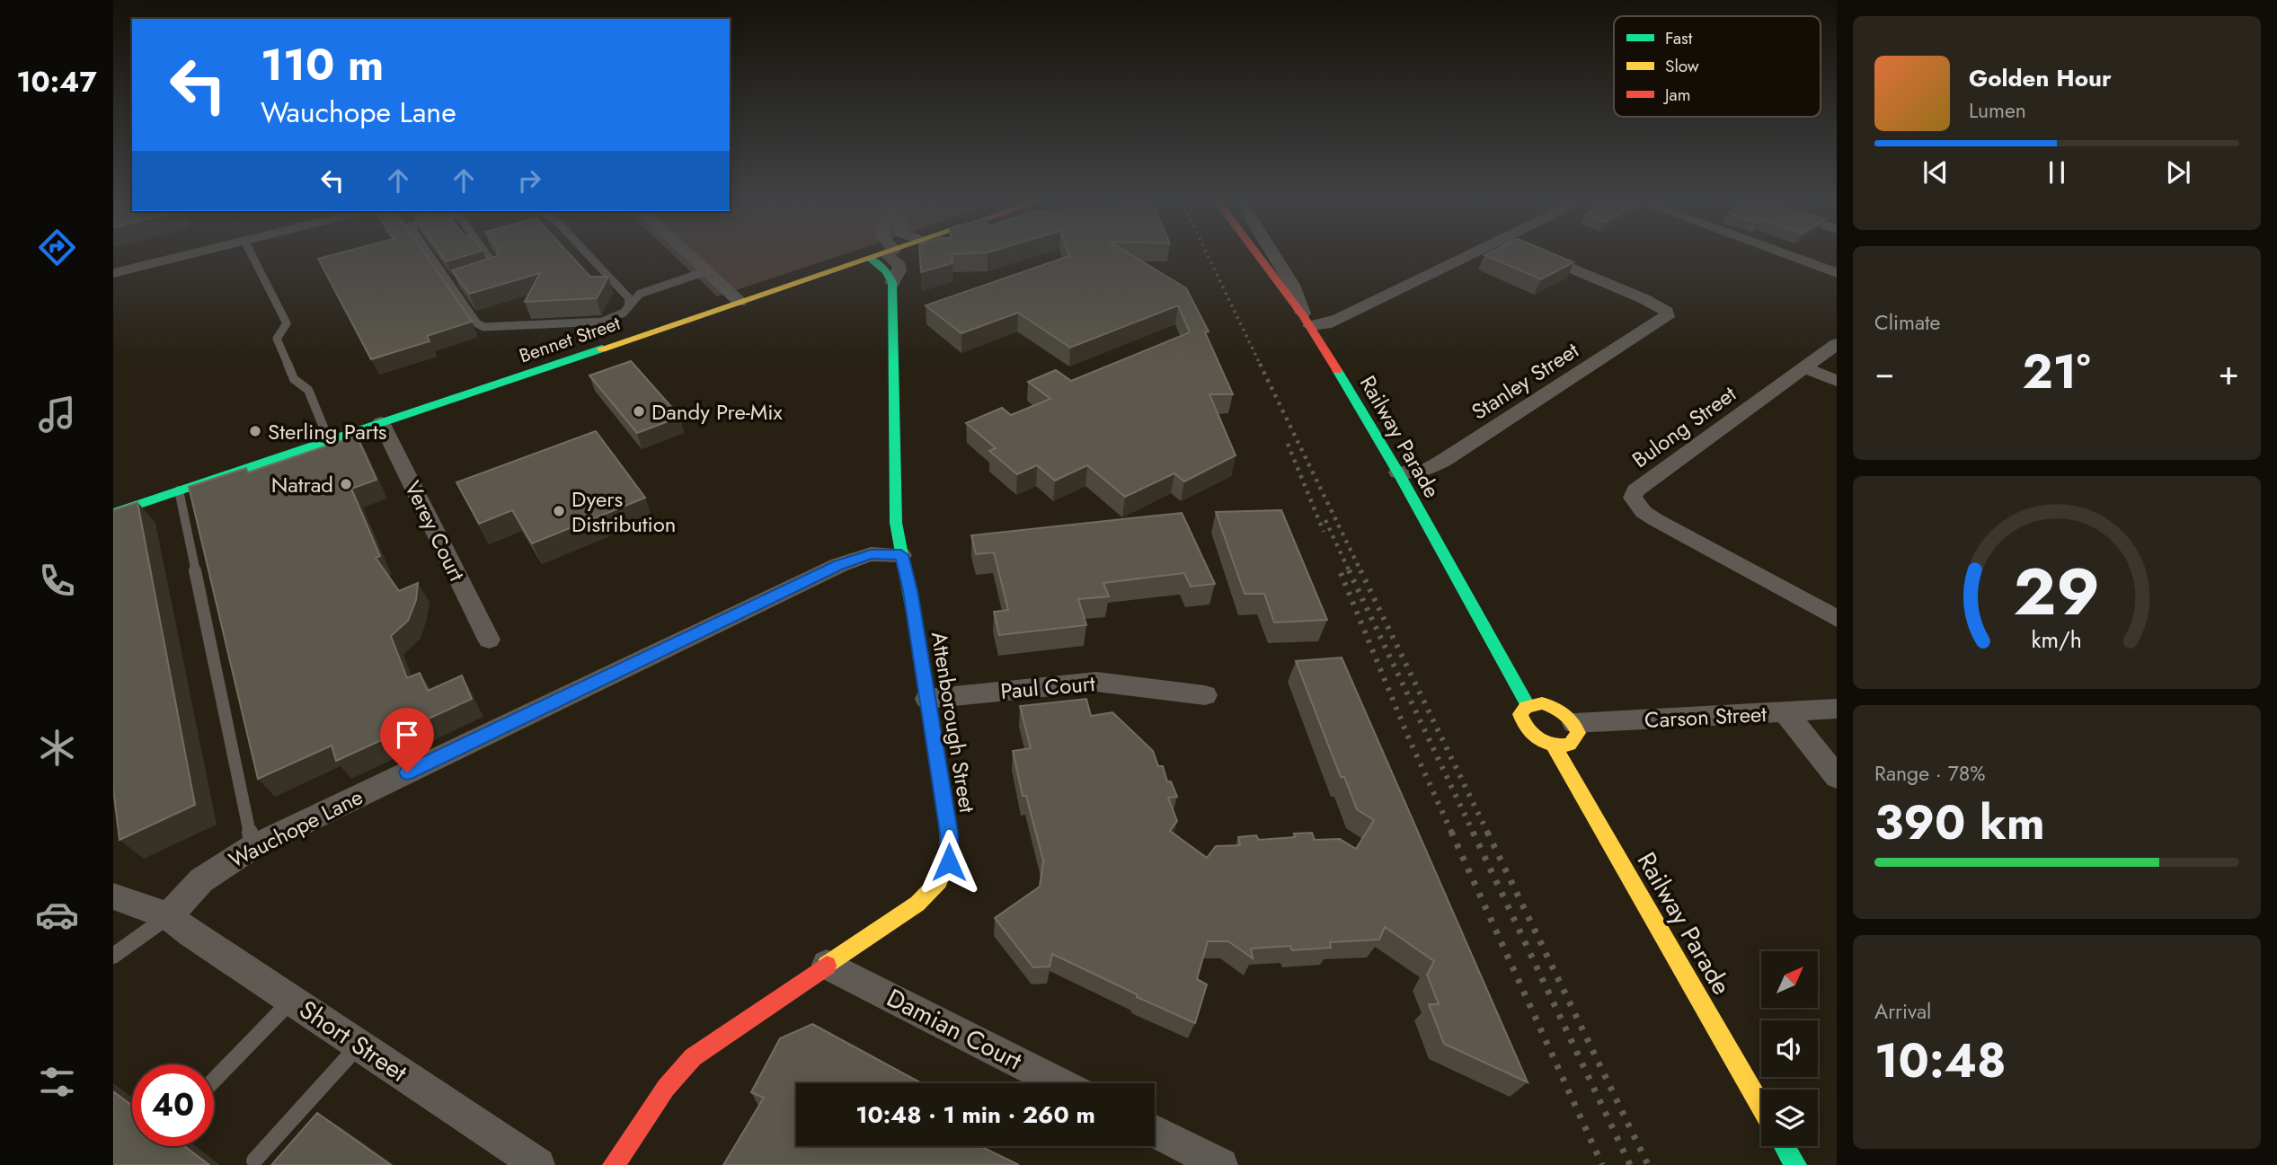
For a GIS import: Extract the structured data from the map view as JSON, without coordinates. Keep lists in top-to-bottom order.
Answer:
{
  "streets": {
    "main road": ["Bennet Street", "Railway Parade", "Attenborough Street"],
    "street": [
      "Stanley Street",
      "Bulong Street",
      "Verey Court",
      "Paul Court",
      "Carson Street",
      "Wauchope Lane",
      "Damian Court",
      "Short Street"
    ]
  },
  "crossings": [
    ["Bennet Street", "Verey Court"],
    ["Stanley Street", "Railway Parade"],
    ["Railway Parade", "Carson Street"],
    ["Paul Court", "Attenborough Street"],
    ["Attenborough Street", "Wauchope Lane"],
    ["Attenborough Street", "Damian Court"],
    ["Wauchope Lane", "Short Street"]
  ],
  "places": [
    "Dandy Pre-Mix",
    "Sterling Parts",
    "Natrad",
    "Dyers Distribution"
  ],
  "legend": ["Fast", "Slow", "Jam"],
  "north": "top right",
  "page": {
    "tabs": "10:47",
    "turn": ["110 m", "Wauchope Lane"],
    "song": ["Golden Hour", "Lumen"],
    "tile": [
      "Climate",
      ["Range · 78%", "390 km"],
      ["Arrival", "10:48"]
    ],
    "heat": ["−", "21°", "+"],
    "limit": "40",
    "trip": "10:48 · 1 min · 260 m",
    "gauge": ["29", "km/h"]
  }
}
